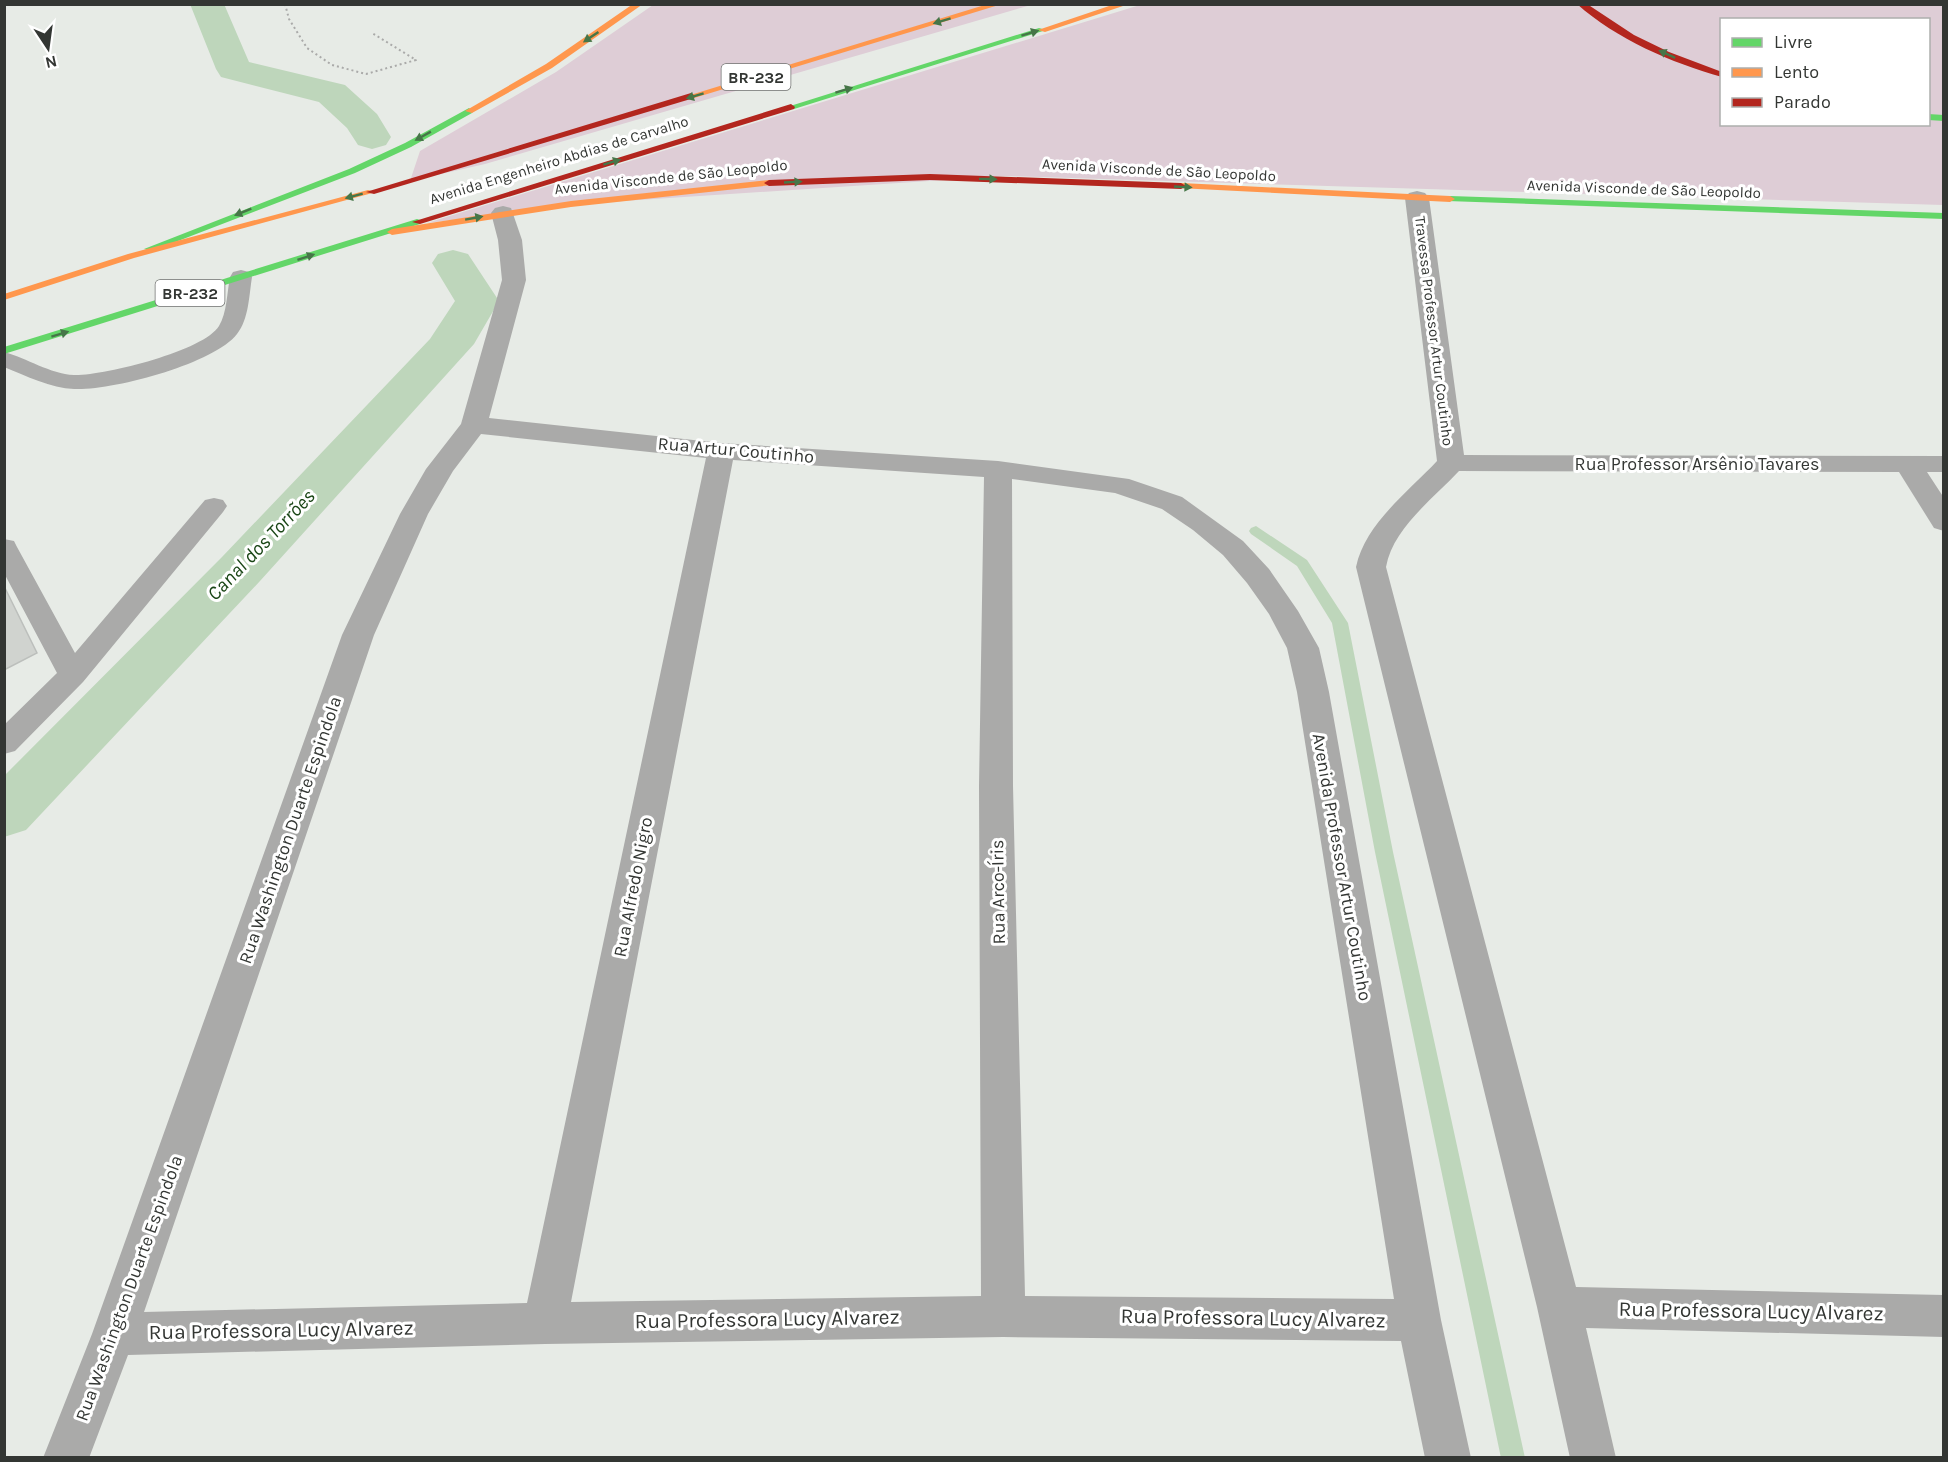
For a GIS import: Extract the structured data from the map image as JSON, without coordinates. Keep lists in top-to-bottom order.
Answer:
{
  "streets": {
    "main road": ["BR-232", "Avenida Engenheiro Abdias de Carvalho", "Avenida Visconde de São Leopoldo"],
    "street": [
      "Travessa Professor Artur Coutinho",
      "Rua Artur Coutinho",
      "Rua Professor Arsênio Tavares",
      "Rua Washington Duarte Espindola",
      "Avenida Professor Artur Coutinho",
      "Rua Alfredo Nigro",
      "Rua Arco-Íris",
      "Rua Professora Lucy Alvarez"
    ]
  },
  "crossings": [
    ["Avenida Engenheiro Abdias de Carvalho", "Avenida Visconde de São Leopoldo"],
    ["Avenida Visconde de São Leopoldo", "Travessa Professor Artur Coutinho"],
    ["Avenida Visconde de São Leopoldo", "Rua Washington Duarte Espindola"],
    ["Travessa Professor Artur Coutinho", "Rua Professor Arsênio Tavares"],
    ["Rua Artur Coutinho", "Rua Washington Duarte Espindola"],
    ["Rua Artur Coutinho", "Avenida Professor Artur Coutinho"],
    ["Rua Artur Coutinho", "Rua Alfredo Nigro"],
    ["Rua Artur Coutinho", "Rua Arco-Íris"],
    ["Rua Washington Duarte Espindola", "Rua Professora Lucy Alvarez"],
    ["Avenida Professor Artur Coutinho", "Rua Arco-Íris"],
    ["Avenida Professor Artur Coutinho", "Rua Professora Lucy Alvarez"],
    ["Rua Alfredo Nigro", "Rua Professora Lucy Alvarez"],
    ["Rua Arco-Íris", "Rua Professora Lucy Alvarez"]
  ],
  "one_way": ["Avenida Visconde de São Leopoldo"],
  "water": ["Canal dos Torrões"],
  "legend": ["Livre", "Lento", "Parado"],
  "north": "bottom"
}
